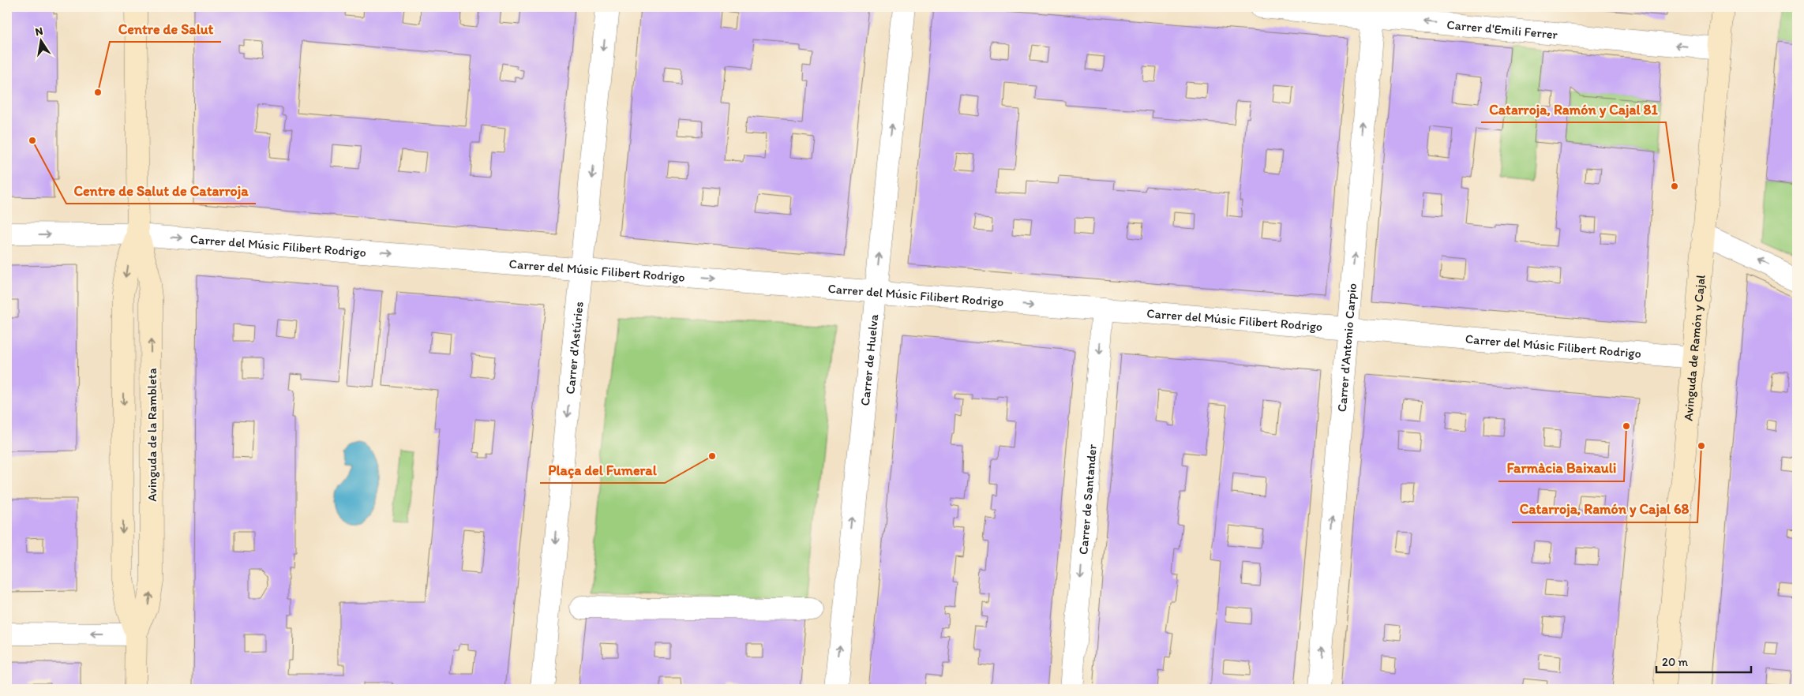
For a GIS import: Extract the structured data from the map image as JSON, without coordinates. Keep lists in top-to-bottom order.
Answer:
{
  "streets": {
    "street": [
      "Carrer d'Emili Ferrer",
      "Carrer del Músic Filibert Rodrigo",
      "Carrer d'Astúries",
      "Carrer d'Antonio Carpio",
      "Avinguda de Ramón y Cajal",
      "Carrer de Huelva",
      "Avinguda de la Rambleta",
      "Carrer de Santander"
    ]
  },
  "crossings": [
    ["Carrer d'Emili Ferrer", "Carrer d'Antonio Carpio"],
    ["Carrer d'Emili Ferrer", "Avinguda de Ramón y Cajal"],
    ["Carrer del Músic Filibert Rodrigo", "Carrer d'Astúries"],
    ["Carrer del Músic Filibert Rodrigo", "Carrer d'Antonio Carpio"],
    ["Carrer del Músic Filibert Rodrigo", "Avinguda de Ramón y Cajal"],
    ["Carrer del Músic Filibert Rodrigo", "Carrer de Huelva"],
    ["Carrer del Músic Filibert Rodrigo", "Avinguda de la Rambleta"],
    ["Carrer del Músic Filibert Rodrigo", "Carrer de Santander"]
  ],
  "one_way": [
    "Carrer d'Emili Ferrer",
    "Carrer del Músic Filibert Rodrigo",
    "Carrer d'Astúries",
    "Carrer d'Antonio Carpio",
    "Carrer de Huelva",
    "Carrer de Santander"
  ],
  "places": [
    "Centre de Salut",
    "Centre de Salut de Catarroja",
    "Catarroja, Ramón y Cajal 81",
    "Farmàcia Baixauli",
    "Catarroja, Ramón y Cajal 68",
    "Plaça del Fumeral"
  ],
  "scale_bar": "20 m",
  "north": "top"
}
